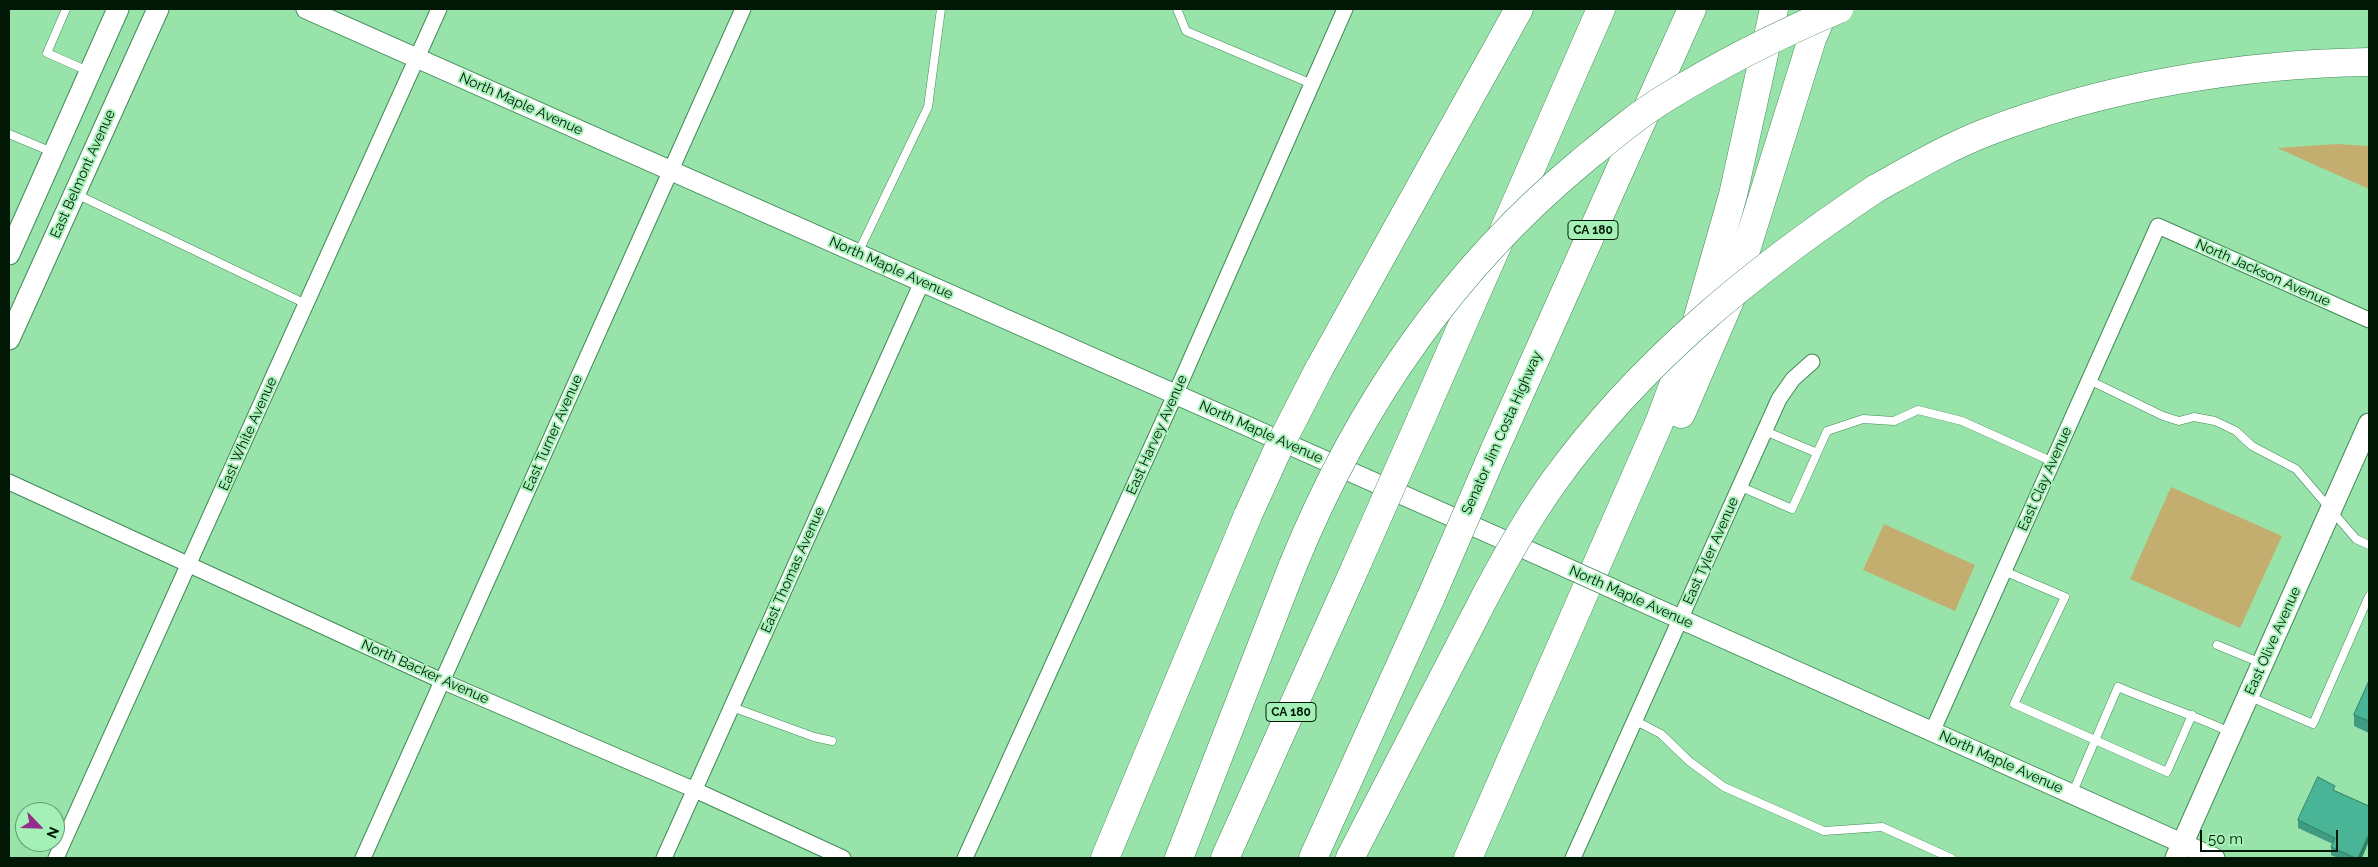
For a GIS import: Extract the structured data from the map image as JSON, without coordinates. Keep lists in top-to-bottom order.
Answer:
{
  "streets": {
    "highway": ["CA 180", "Senator Jim Costa Highway"],
    "main road": ["East Belmont Avenue", "East Olive Avenue"],
    "street": [
      "North Maple Avenue",
      "North Jackson Avenue",
      "East Turner Avenue",
      "East White Avenue",
      "East Harvey Avenue",
      "East Clay Avenue",
      "East Tyler Avenue",
      "East Thomas Avenue",
      "North Backer Avenue"
    ]
  },
  "crossings": [
    ["North Maple Avenue", "East Turner Avenue"],
    ["North Maple Avenue", "East White Avenue"],
    ["North Maple Avenue", "East Harvey Avenue"],
    ["North Maple Avenue", "East Clay Avenue"],
    ["North Maple Avenue", "East Tyler Avenue"],
    ["North Maple Avenue", "East Thomas Avenue"],
    ["North Maple Avenue", "East Olive Avenue"],
    ["North Jackson Avenue", "East Clay Avenue"],
    ["East Turner Avenue", "North Backer Avenue"],
    ["East White Avenue", "North Backer Avenue"],
    ["East Thomas Avenue", "North Backer Avenue"]
  ],
  "scale_bar": "50 m",
  "north": "bottom right"
}
